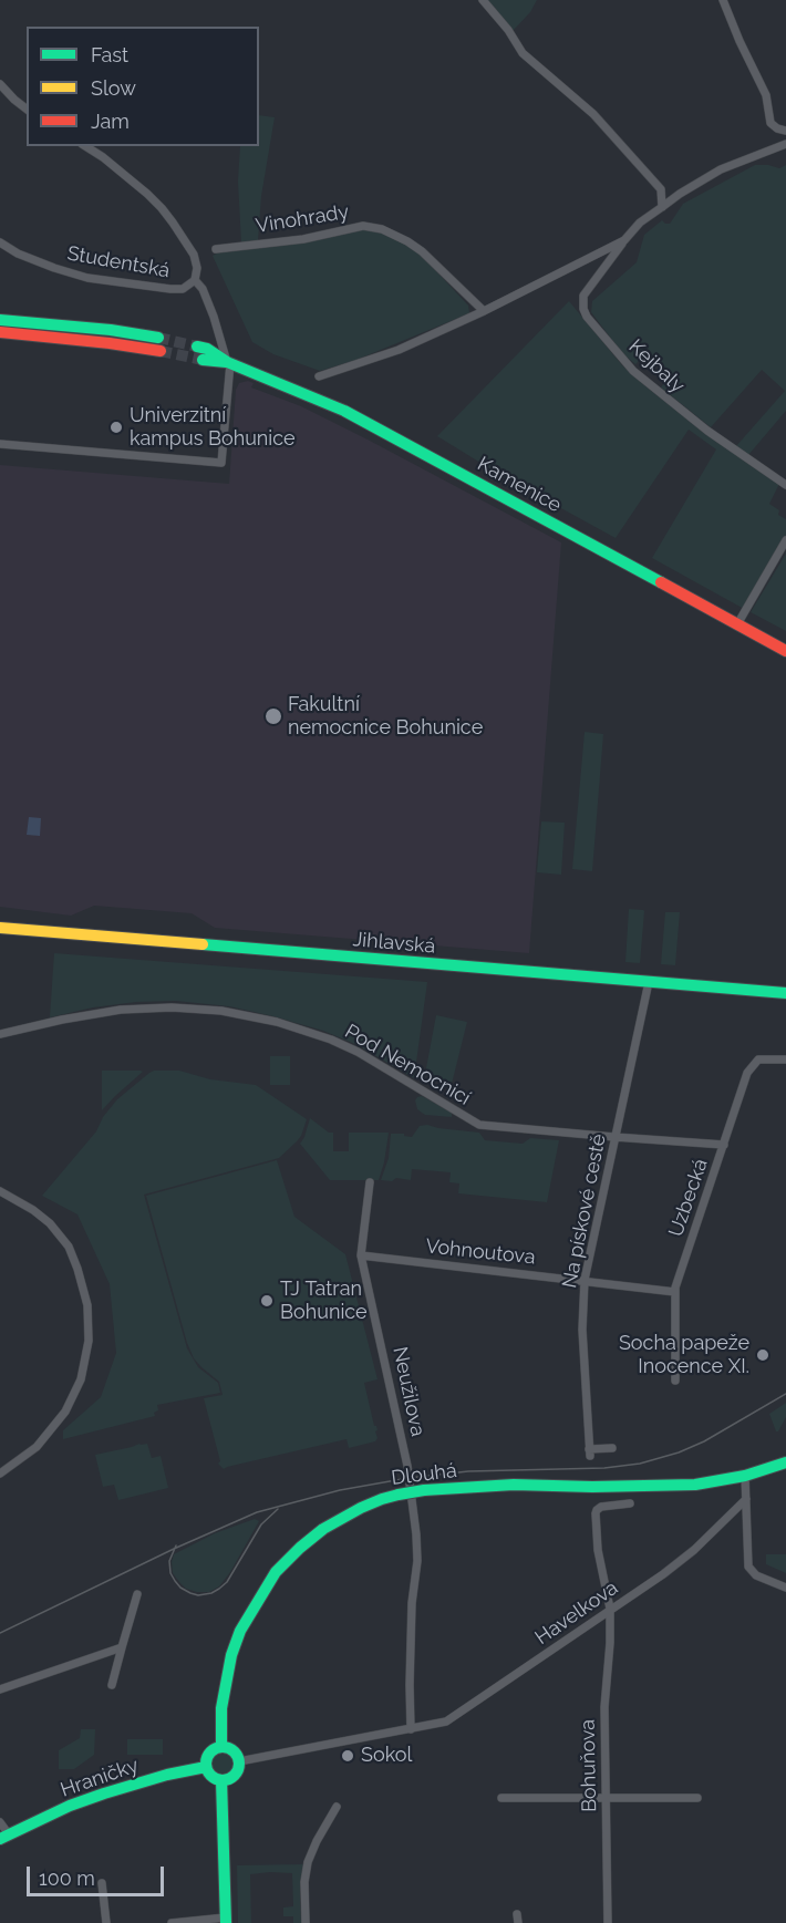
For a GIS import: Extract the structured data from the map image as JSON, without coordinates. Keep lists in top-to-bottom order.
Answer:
{
  "streets": {
    "street": [
      "Vinohrady",
      "Studentská",
      "Kejbaly",
      "Kamenice",
      "Jihlavská",
      "Pod Nemocnicí",
      "Uzbecká",
      "Na pískové cestě",
      "Vohnoutova",
      "Neužilova",
      "Dlouhá",
      "Havelkova",
      "Bohuňova",
      "Hraničky"
    ]
  },
  "crossings": [
    ["Jihlavská", "Na pískové cestě"],
    ["Pod Nemocnicí", "Uzbecká"],
    ["Pod Nemocnicí", "Na pískové cestě"],
    ["Uzbecká", "Vohnoutova"],
    ["Na pískové cestě", "Vohnoutova"],
    ["Vohnoutova", "Neužilova"],
    ["Neužilova", "Havelkova"],
    ["Dlouhá", "Hraničky"],
    ["Havelkova", "Bohuňova"]
  ],
  "places": [
    "Univerzitní kampus Bohunice",
    "Fakultní nemocnice Bohunice",
    "TJ Tatran Bohunice",
    "Socha papeže Inocence XI.",
    "Sokol"
  ],
  "legend": ["Fast", "Slow", "Jam"],
  "scale_bar": "100 m"
}
